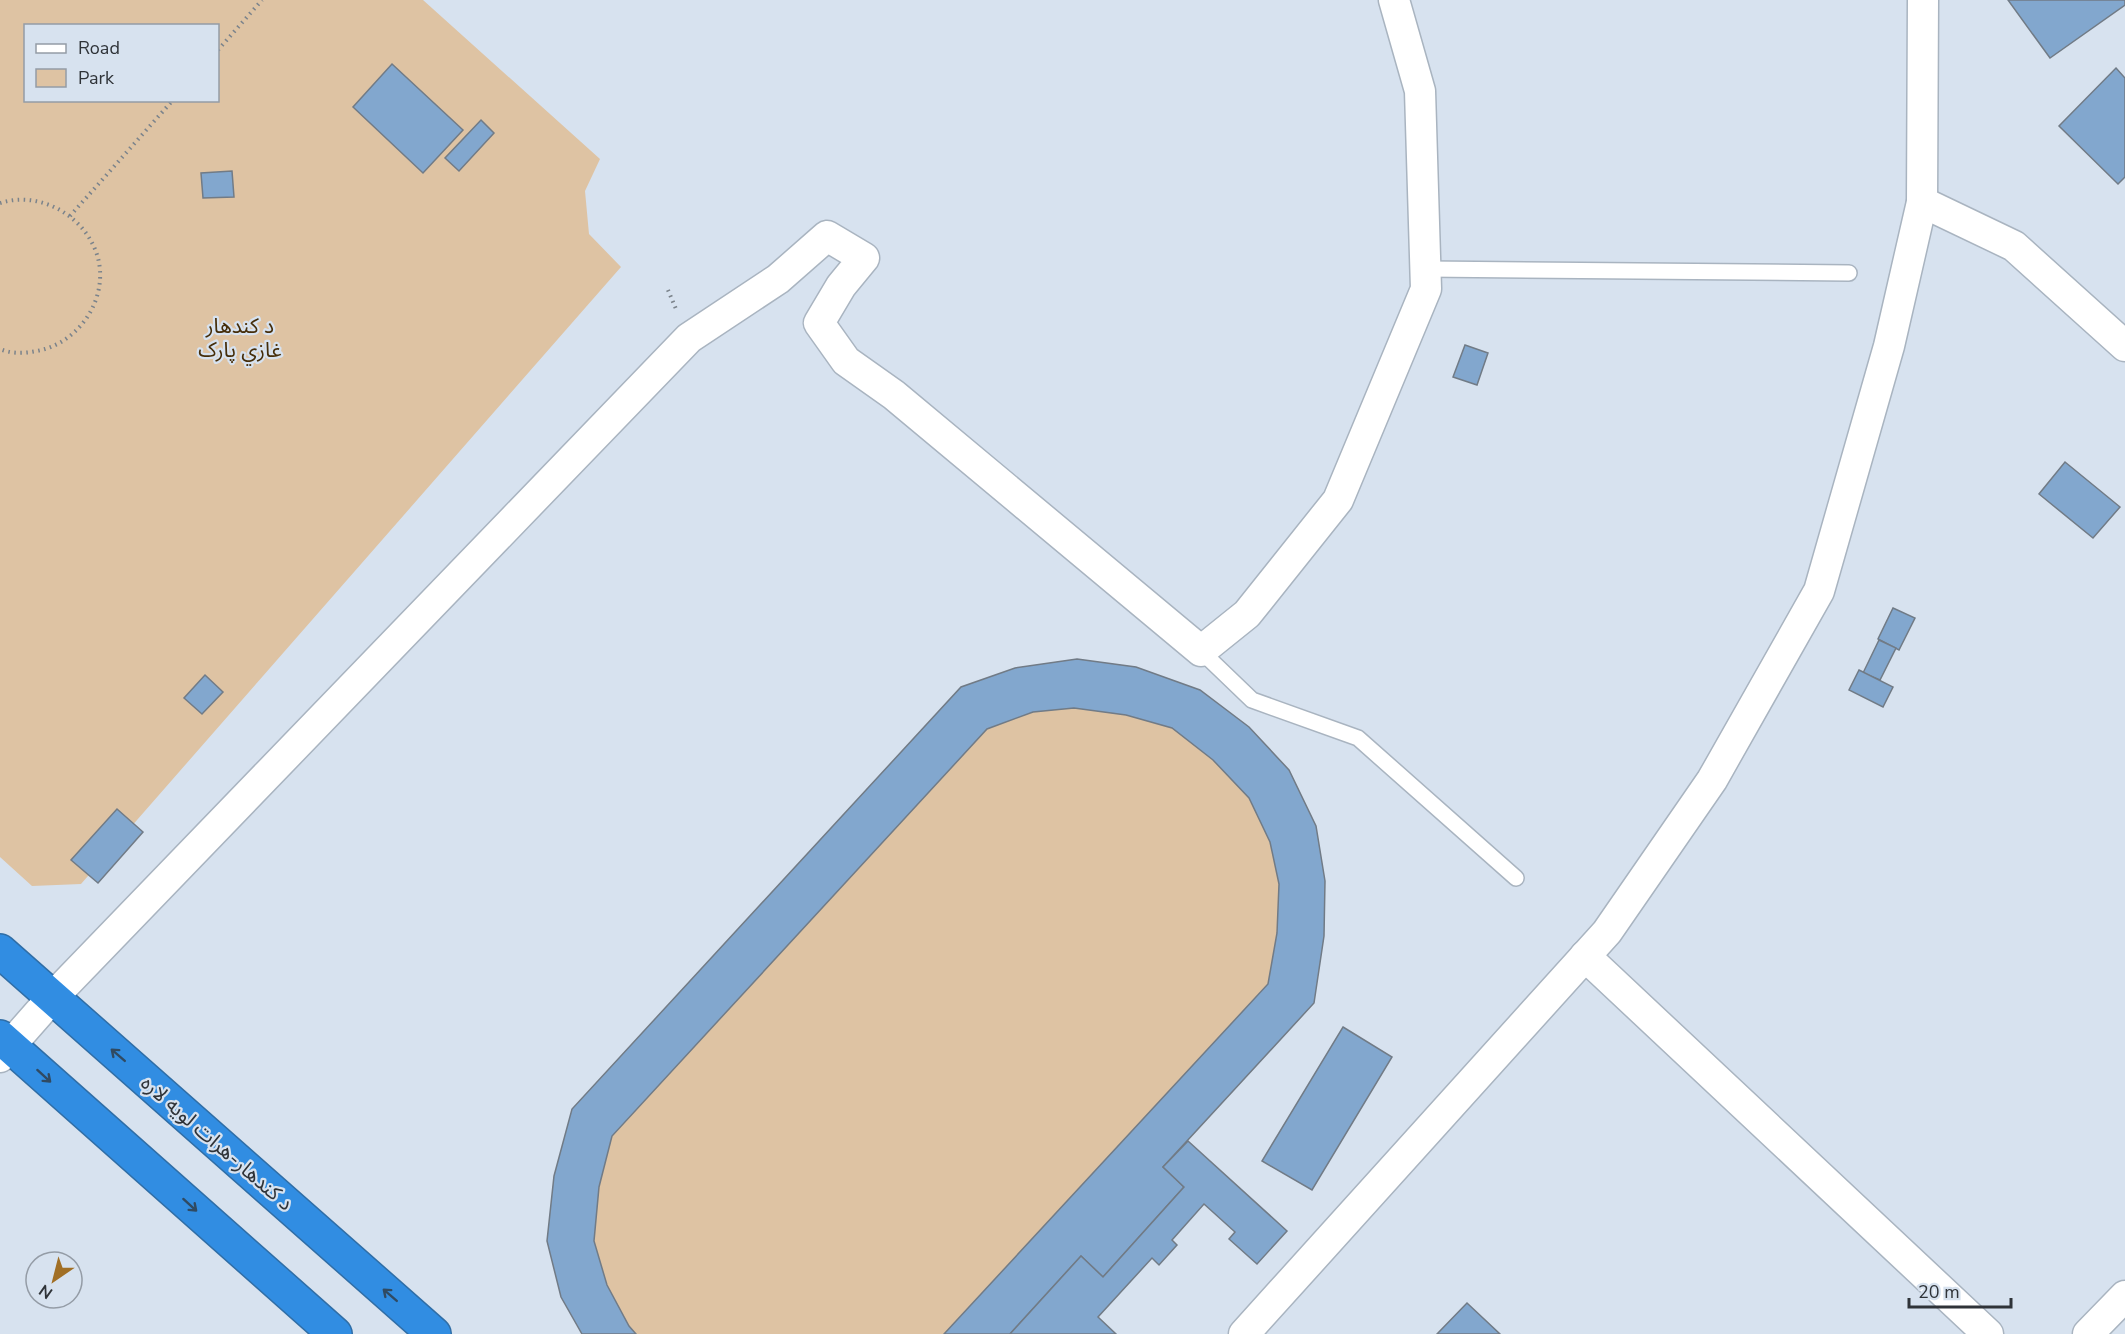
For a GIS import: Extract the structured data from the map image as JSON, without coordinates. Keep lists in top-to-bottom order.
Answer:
{
  "streets": {
    "highway": ["د کندهار-هرات لويه لاره"]
  },
  "parks": ["د کندهار غازي پارک"],
  "legend": ["Road", "Park"],
  "scale_bar": "20 m",
  "north": "bottom left"
}
